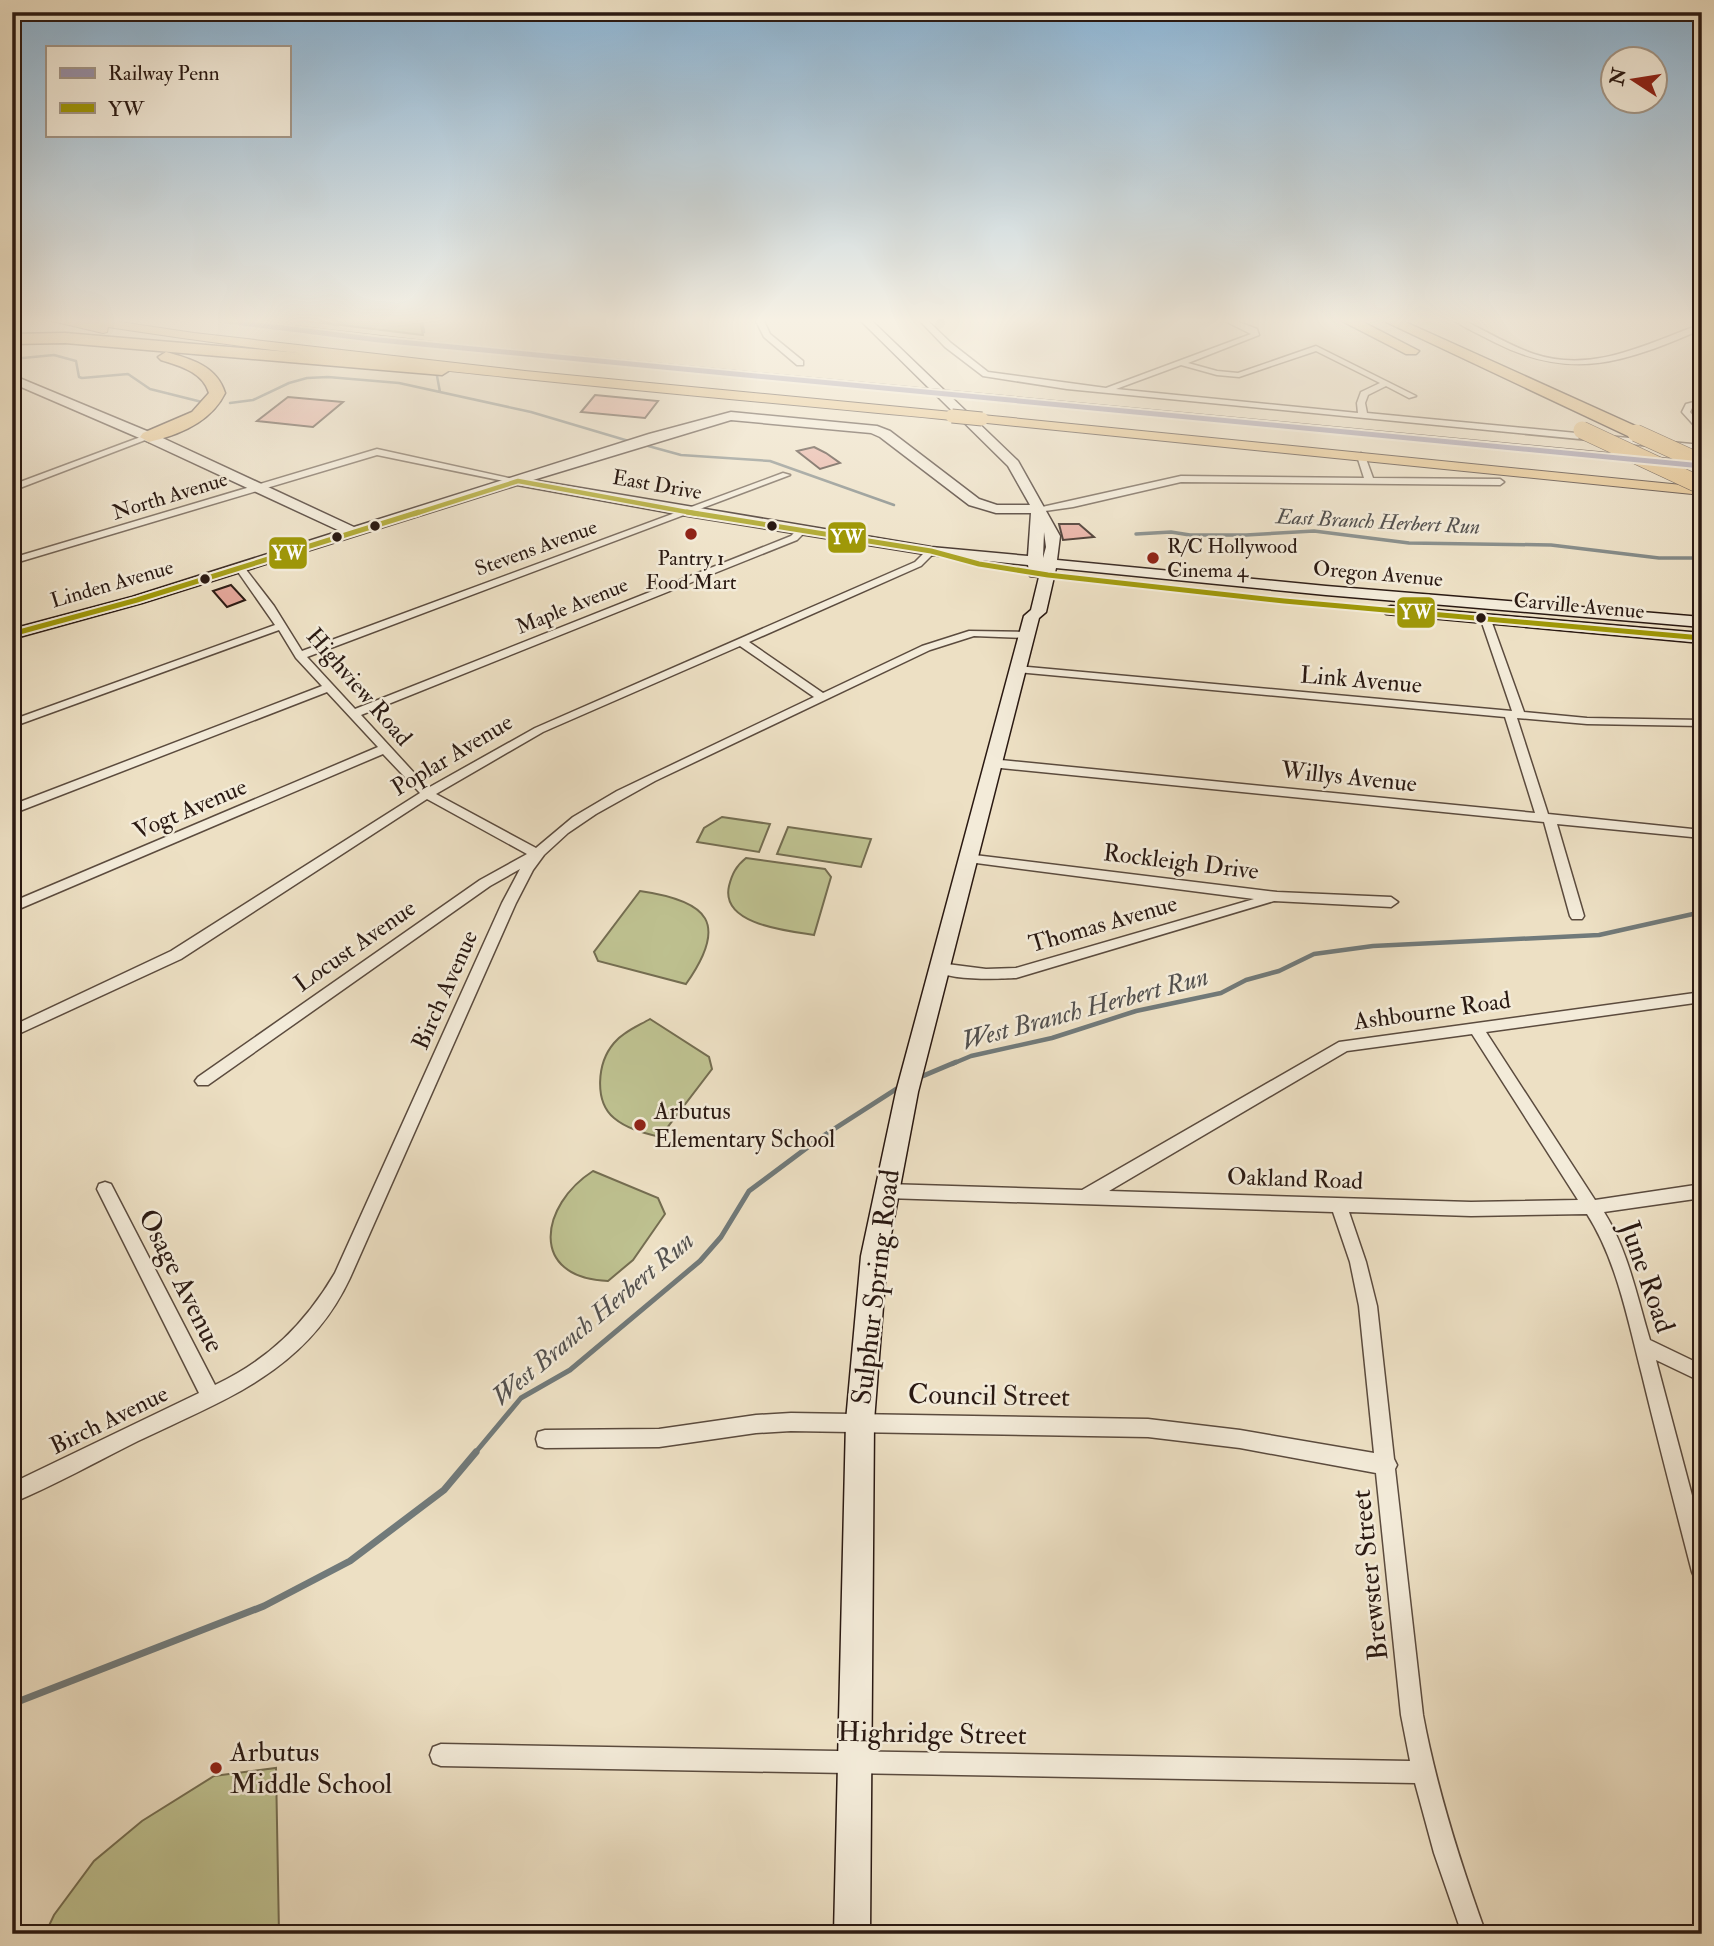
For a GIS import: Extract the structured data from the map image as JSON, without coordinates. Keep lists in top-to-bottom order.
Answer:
{
  "streets": {
    "street": [
      "East Drive",
      "North Avenue",
      "Stevens Avenue",
      "Oregon Avenue",
      "Linden Avenue",
      "Maple Avenue",
      "Carville Avenue",
      "Link Avenue",
      "Highview Road",
      "Poplar Avenue",
      "Willys Avenue",
      "Vogt Avenue",
      "Rockleigh Drive",
      "Thomas Avenue",
      "Locust Avenue",
      "Birch Avenue",
      "Ashbourne Road",
      "Oakland Road",
      "June Road",
      "Osage Avenue",
      "Sulphur Spring Road",
      "Council Street",
      "Brewster Street",
      "Highridge Street"
    ]
  },
  "crossings": [
    ["East Drive", "North Avenue"],
    ["East Drive", "Stevens Avenue"],
    ["East Drive", "Linden Avenue"],
    ["East Drive", "Maple Avenue"],
    ["East Drive", "Carville Avenue"],
    ["East Drive", "Poplar Avenue"],
    ["East Drive", "Sulphur Spring Road"],
    ["Stevens Avenue", "Highview Road"],
    ["Oregon Avenue", "Carville Avenue"],
    ["Linden Avenue", "Highview Road"],
    ["Maple Avenue", "Highview Road"],
    ["Carville Avenue", "Sulphur Spring Road"],
    ["Link Avenue", "Sulphur Spring Road"],
    ["Highview Road", "Poplar Avenue"],
    ["Highview Road", "Vogt Avenue"],
    ["Highview Road", "Locust Avenue"],
    ["Highview Road", "Birch Avenue"],
    ["Willys Avenue", "Sulphur Spring Road"],
    ["Rockleigh Drive", "Thomas Avenue"],
    ["Rockleigh Drive", "Sulphur Spring Road"],
    ["Thomas Avenue", "Sulphur Spring Road"],
    ["Locust Avenue", "Birch Avenue"],
    ["Birch Avenue", "Osage Avenue"],
    ["Birch Avenue", "Sulphur Spring Road"],
    ["Ashbourne Road", "Oakland Road"],
    ["Ashbourne Road", "June Road"],
    ["Oakland Road", "June Road"],
    ["Oakland Road", "Sulphur Spring Road"],
    ["Oakland Road", "Brewster Street"],
    ["Sulphur Spring Road", "Council Street"],
    ["Sulphur Spring Road", "Highridge Street"],
    ["Council Street", "Brewster Street"],
    ["Brewster Street", "Highridge Street"]
  ],
  "water": ["East Branch Herbert Run", "West Branch Herbert Run"],
  "places": [
    "Pantry 1 Food Mart",
    "R/C Hollywood Cinema 4",
    "Arbutus Elementary School",
    "Arbutus Middle School"
  ],
  "lines": ["rail line Penn", "transit line YW"],
  "legend": ["Railway Penn", "YW"],
  "north": "left"
}
